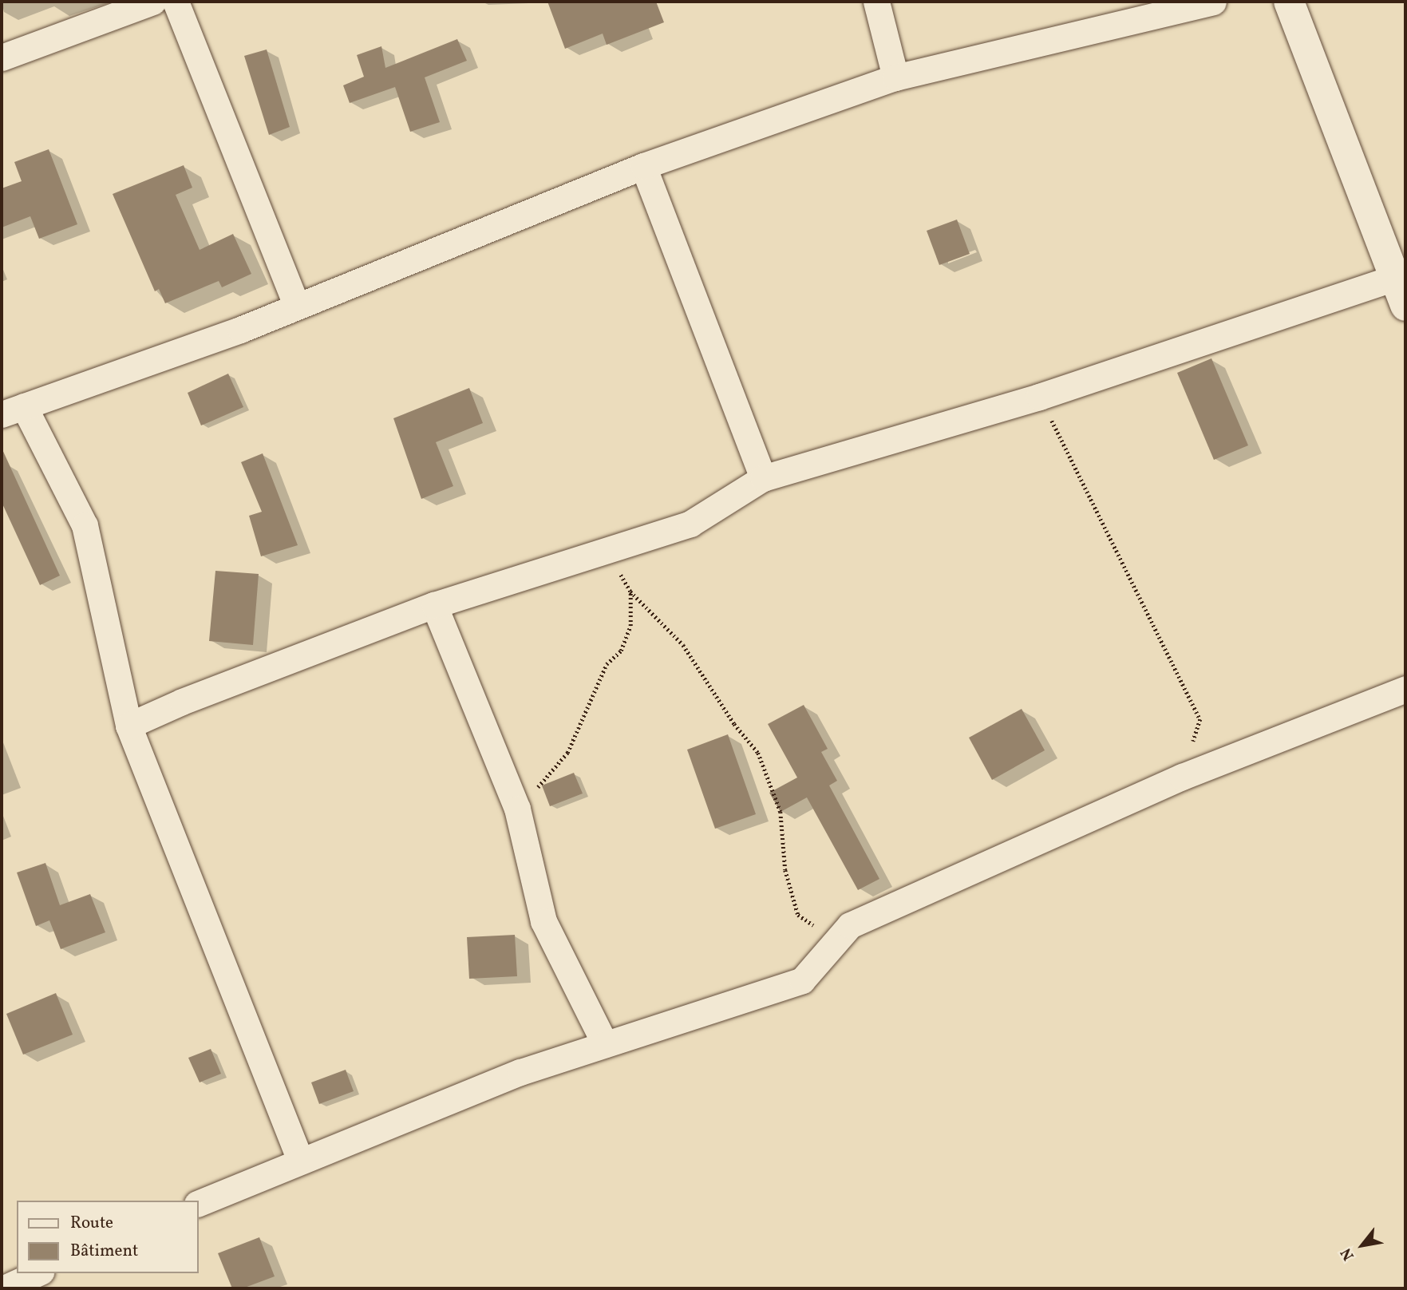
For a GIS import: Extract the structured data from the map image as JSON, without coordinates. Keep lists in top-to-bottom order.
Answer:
{
  "legend": ["Route", "Bâtiment"],
  "north": "bottom left"
}
